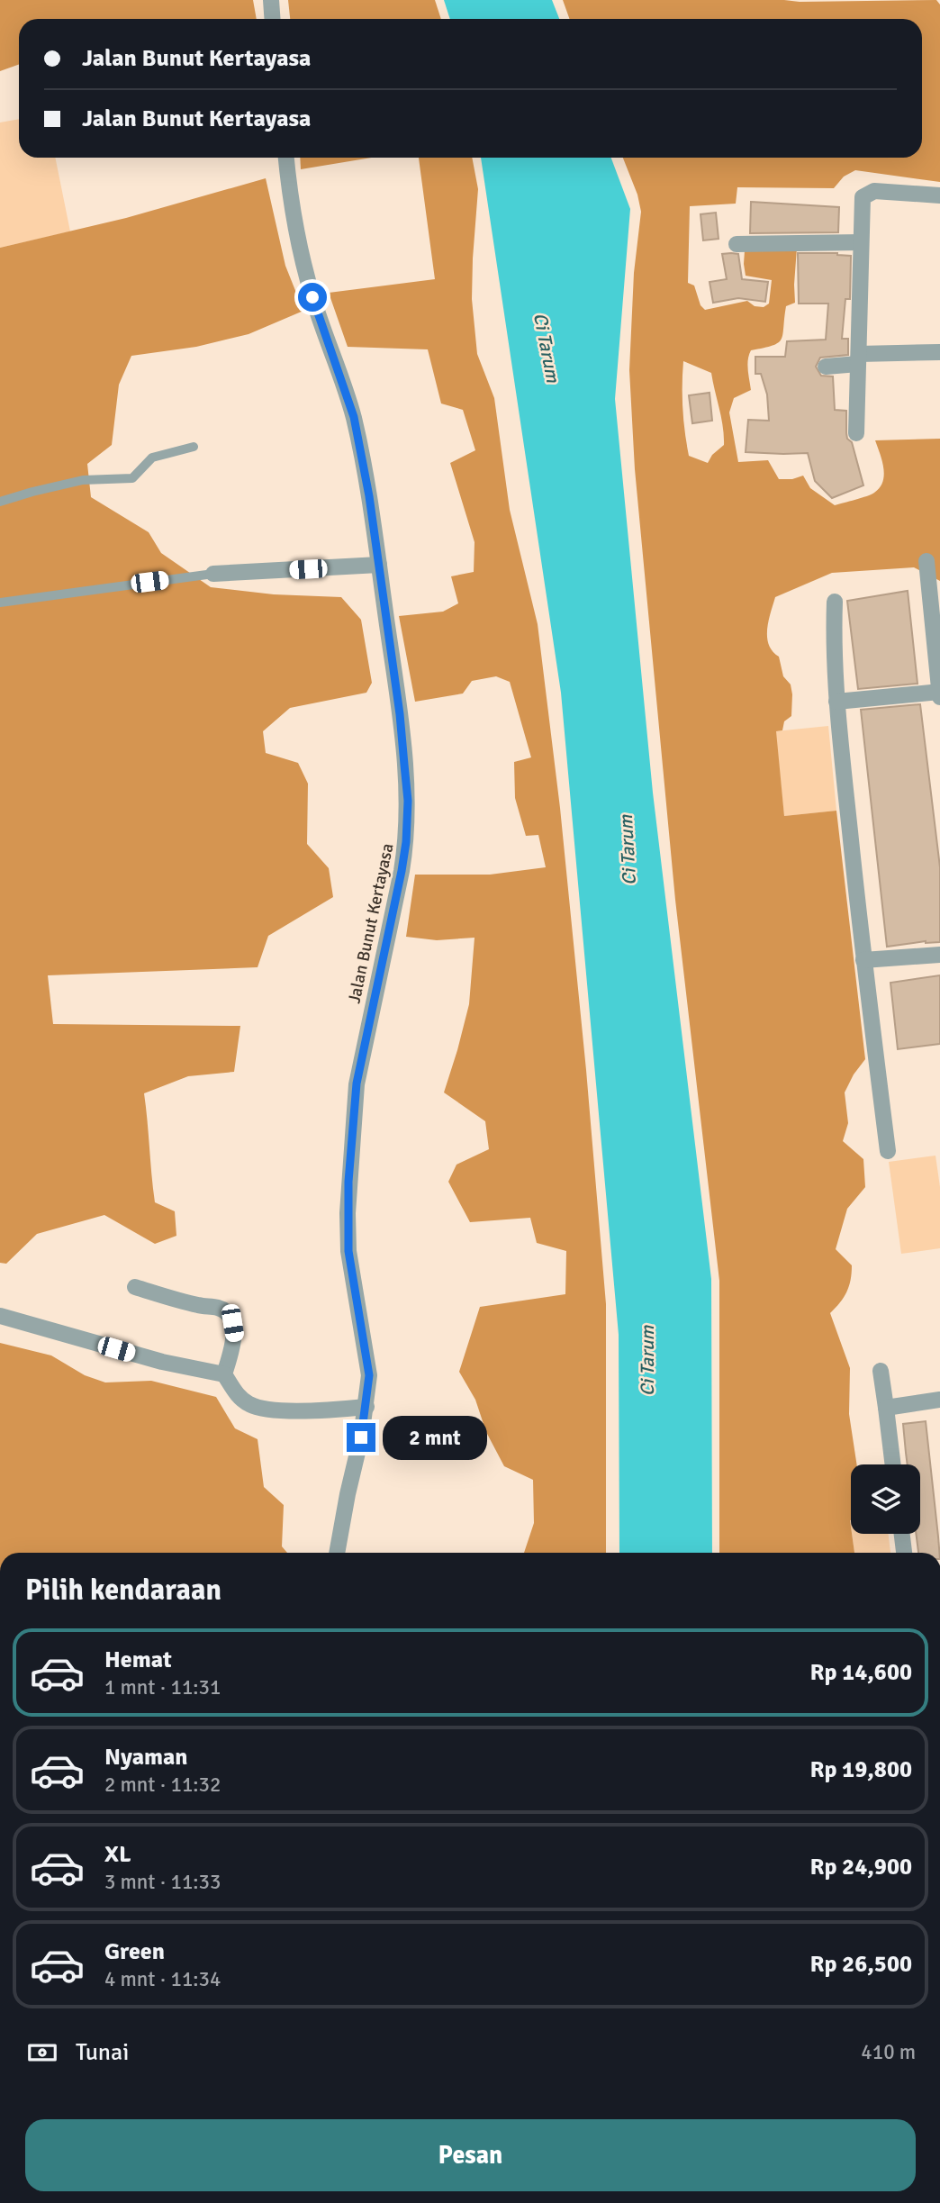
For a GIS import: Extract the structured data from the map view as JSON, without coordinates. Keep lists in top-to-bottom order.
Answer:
{
  "streets": {
    "street": ["Jalan Bunut Kertayasa"]
  },
  "water": ["Ci Tarum"],
  "page": {
    "banner": ["Jalan Bunut Kertayasa", "Jalan Bunut Kertayasa"],
    "bubble": "2 mnt",
    "heading": "Pilih kendaraan",
    "list": [
      {
        "name": "Hemat",
        "note": "1 mnt · 11:31",
        "value": "Rp 14,600"
      },
      {
        "name": "Nyaman",
        "note": "2 mnt · 11:32",
        "value": "Rp 19,800"
      },
      {
        "name": "XL",
        "note": "3 mnt · 11:33",
        "value": "Rp 24,900"
      },
      {
        "name": "Green",
        "note": "4 mnt · 11:34",
        "value": "Rp 26,500"
      }
    ],
    "pay": ["Tunai", "410 m"],
    "buttons": "Pesan"
  }
}
